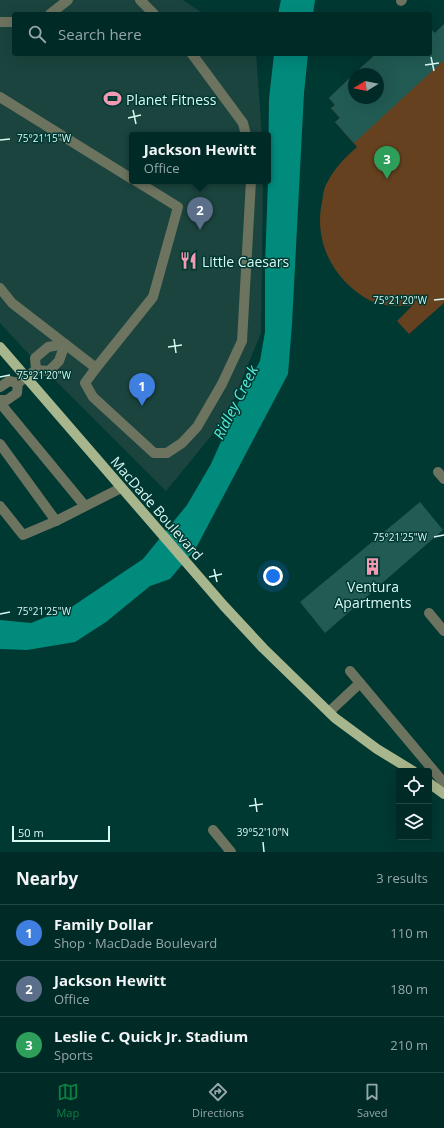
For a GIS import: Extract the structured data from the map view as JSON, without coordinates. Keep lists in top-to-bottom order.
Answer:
{
  "streets": {
    "main road": ["MacDade Boulevard"]
  },
  "water": ["Ridley Creek"],
  "places": {
    "sports": ["Planet Fitness"],
    "restaurant": ["Little Caesars"],
    "building": ["Ventura Apartments"]
  },
  "scale_bar": "50 m",
  "north": "left",
  "page": {
    "search": "Search here",
    "popup": ["Jackson Hewitt", "Office"],
    "pins": ["3", "2", "1"],
    "scale": "50 m",
    "heading": ["Nearby", "3 results"],
    "list": [
      {
        "mark": "1",
        "name": "Family Dollar",
        "note": "Shop · MacDade Boulevard",
        "value": "110 m"
      },
      {
        "mark": "2",
        "name": "Jackson Hewitt",
        "note": "Office",
        "value": "180 m"
      },
      {
        "mark": "3",
        "name": "Leslie C. Quick Jr. Stadium",
        "note": "Sports",
        "value": "210 m"
      }
    ],
    "nav": ["Map", "Directions", "Saved"]
  },
  "coordinates": [
    "75°21'15\"W",
    "75°21'20\"W",
    "75°21'25\"W",
    "39°52'10\"N"
  ]
}
